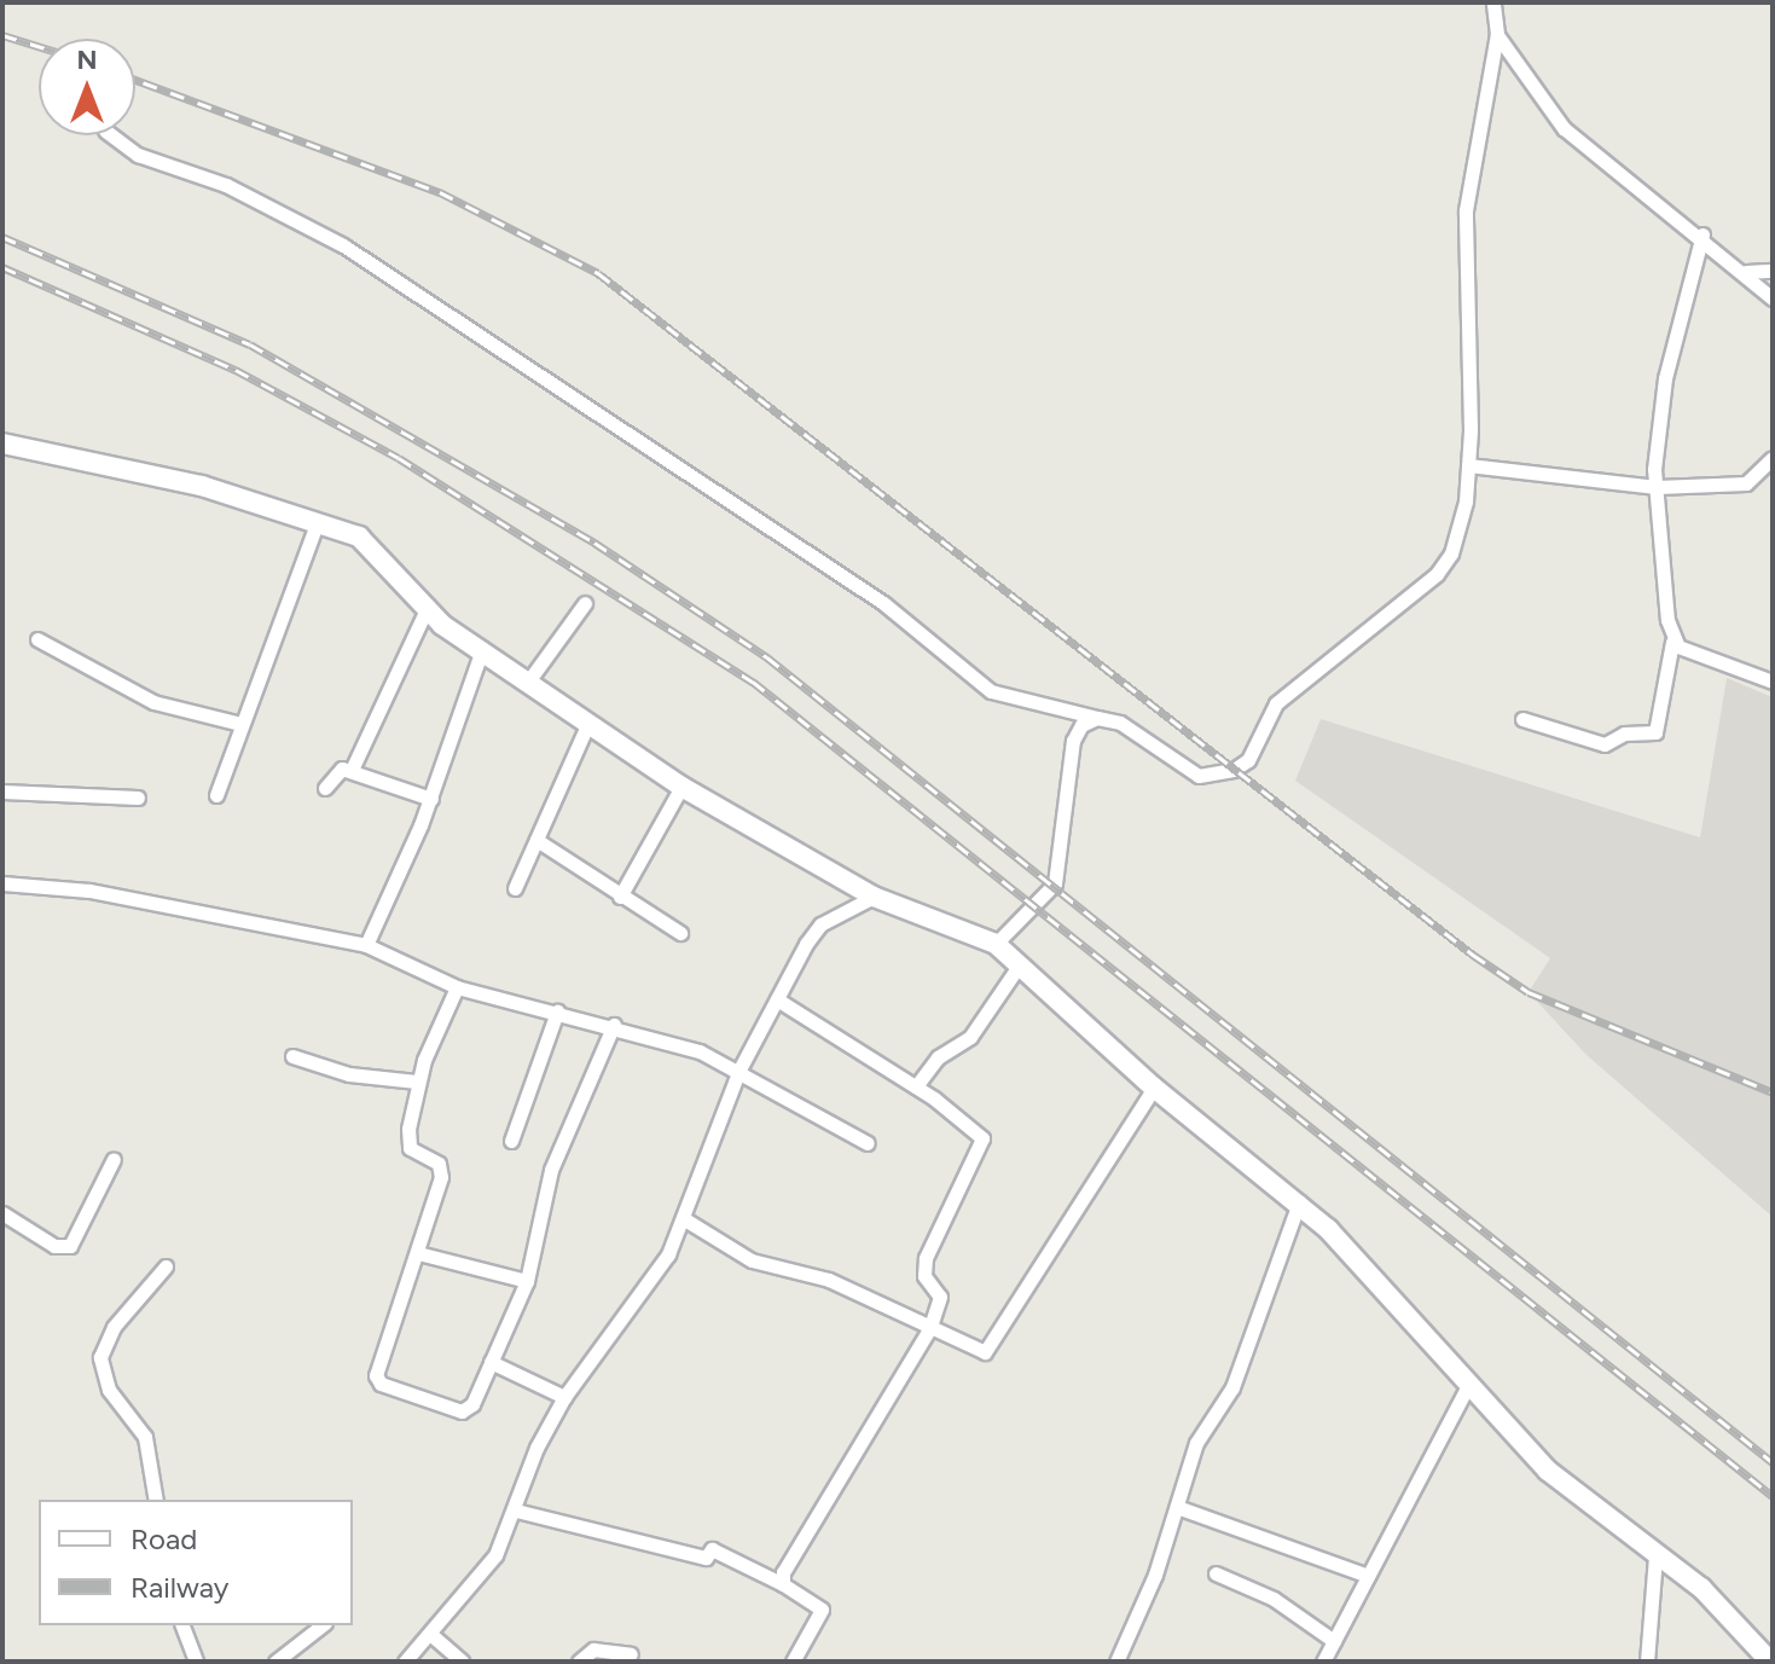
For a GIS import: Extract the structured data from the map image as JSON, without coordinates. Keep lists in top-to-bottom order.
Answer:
{
  "legend": ["Road", "Railway"],
  "north": "top"
}
